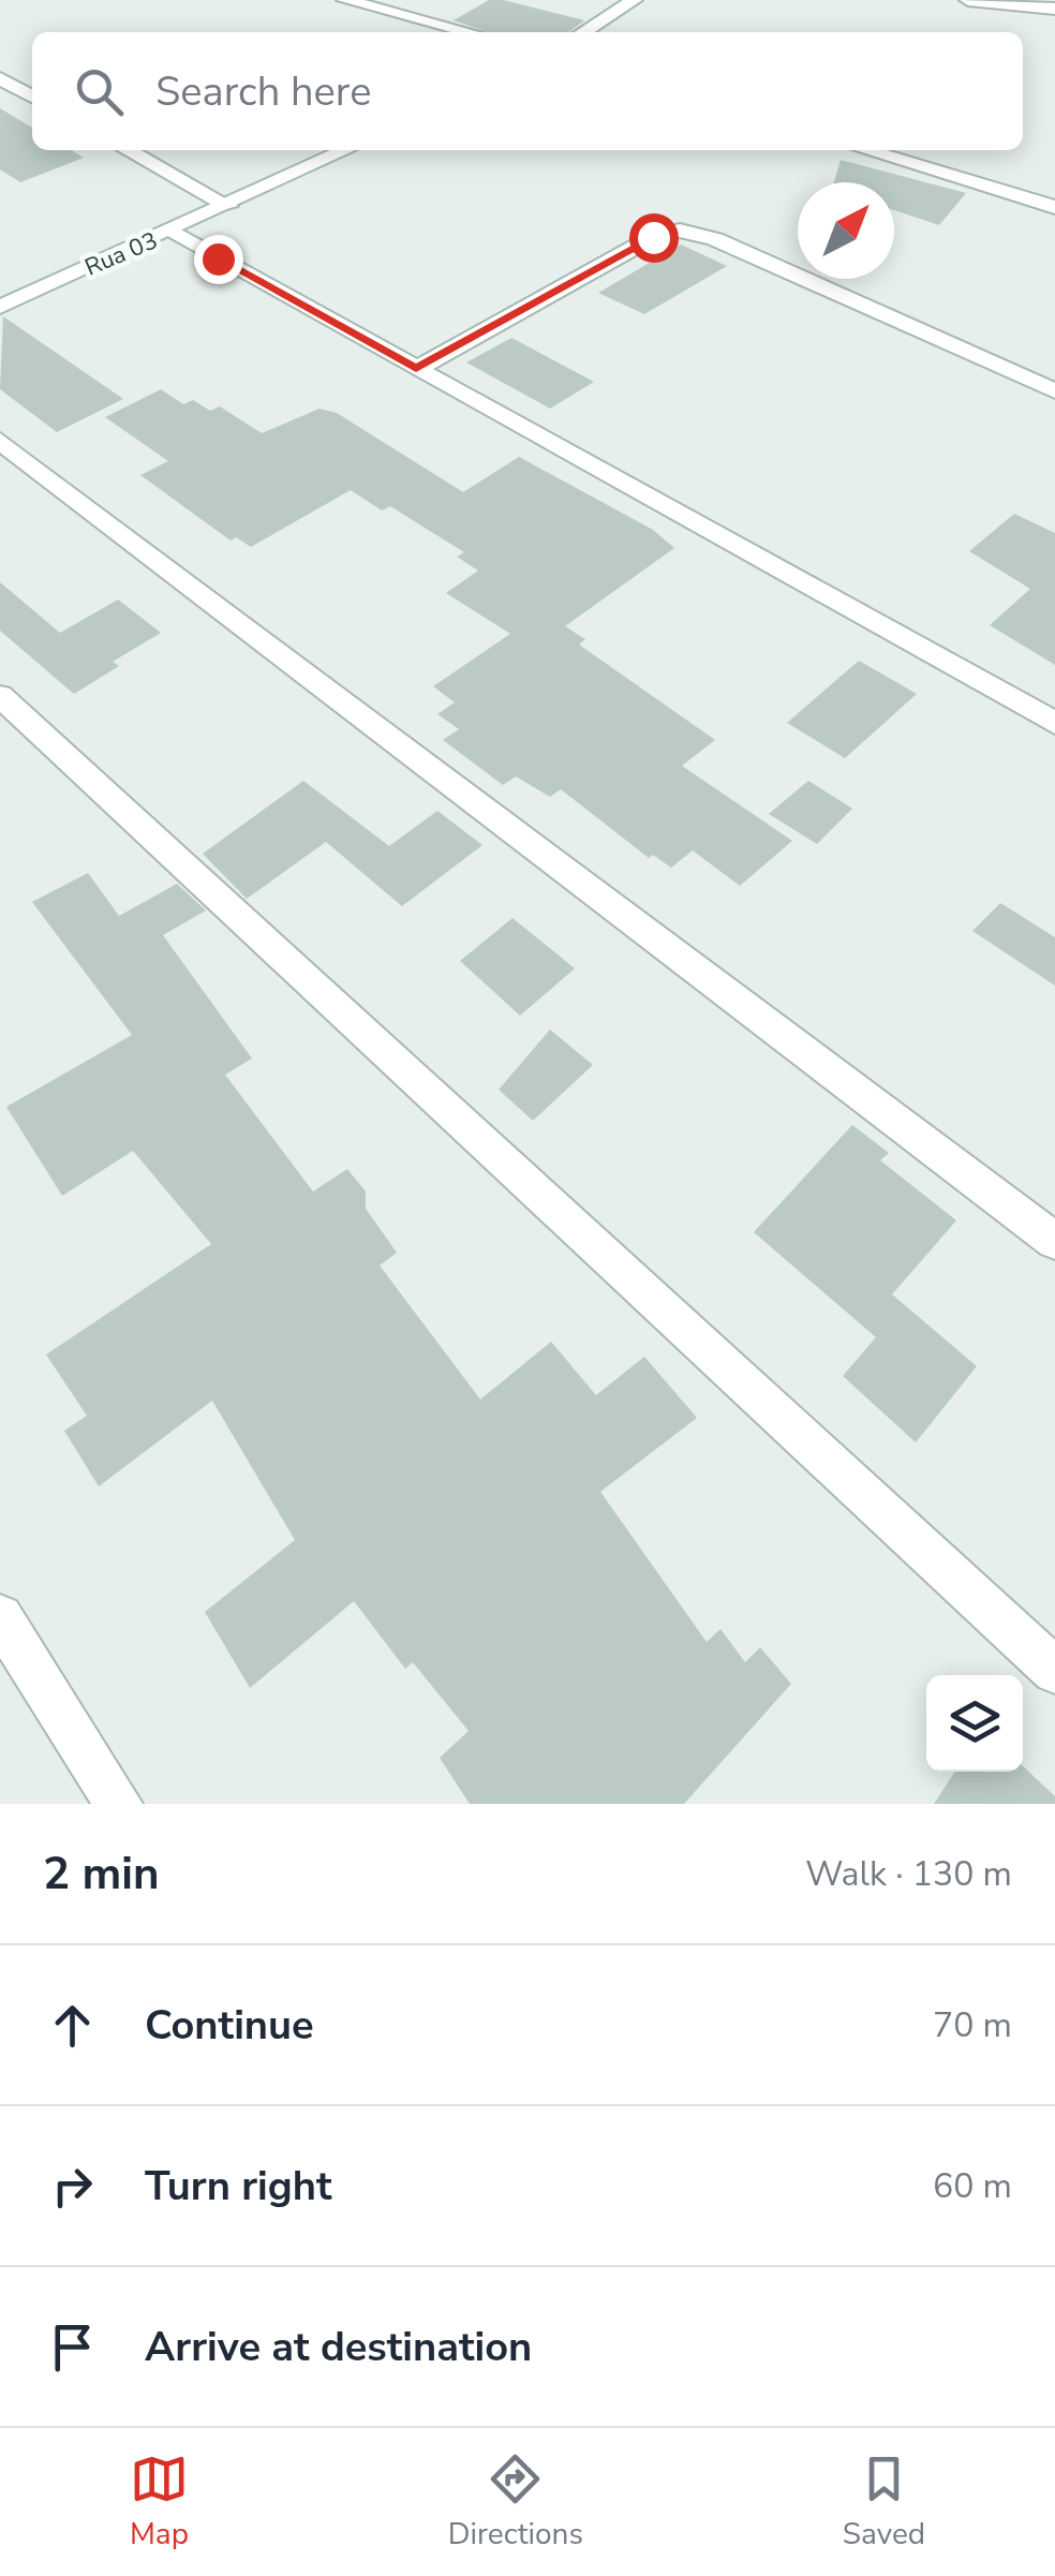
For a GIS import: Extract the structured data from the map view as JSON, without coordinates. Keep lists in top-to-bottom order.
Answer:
{
  "streets": {
    "street": ["Rua 03"]
  },
  "north": "top right",
  "page": {
    "search": "Search here",
    "heading": ["2 min", "Walk · 130 m"],
    "list": [
      ["Continue", "70 m"],
      ["Turn right", "60 m"],
      "Arrive at destination"
    ],
    "nav": ["Map", "Directions", "Saved"]
  }
}
